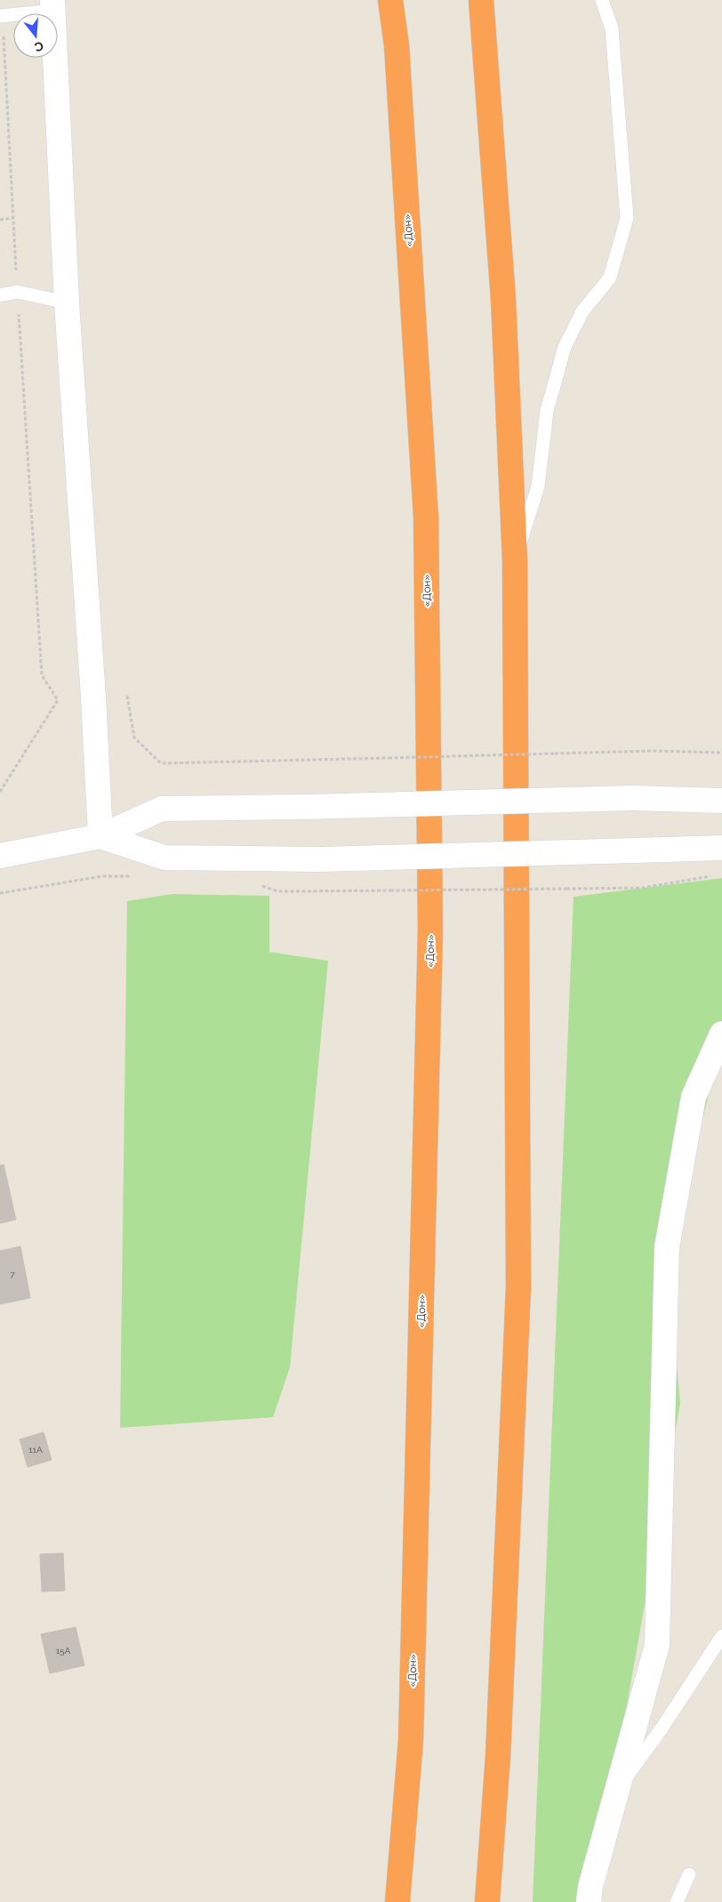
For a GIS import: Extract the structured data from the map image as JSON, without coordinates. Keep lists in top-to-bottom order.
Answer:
{
  "streets": {
    "highway": ["«Дон»"]
  },
  "house_numbers": ["7", "11А", "15А"],
  "north": "bottom"
}
